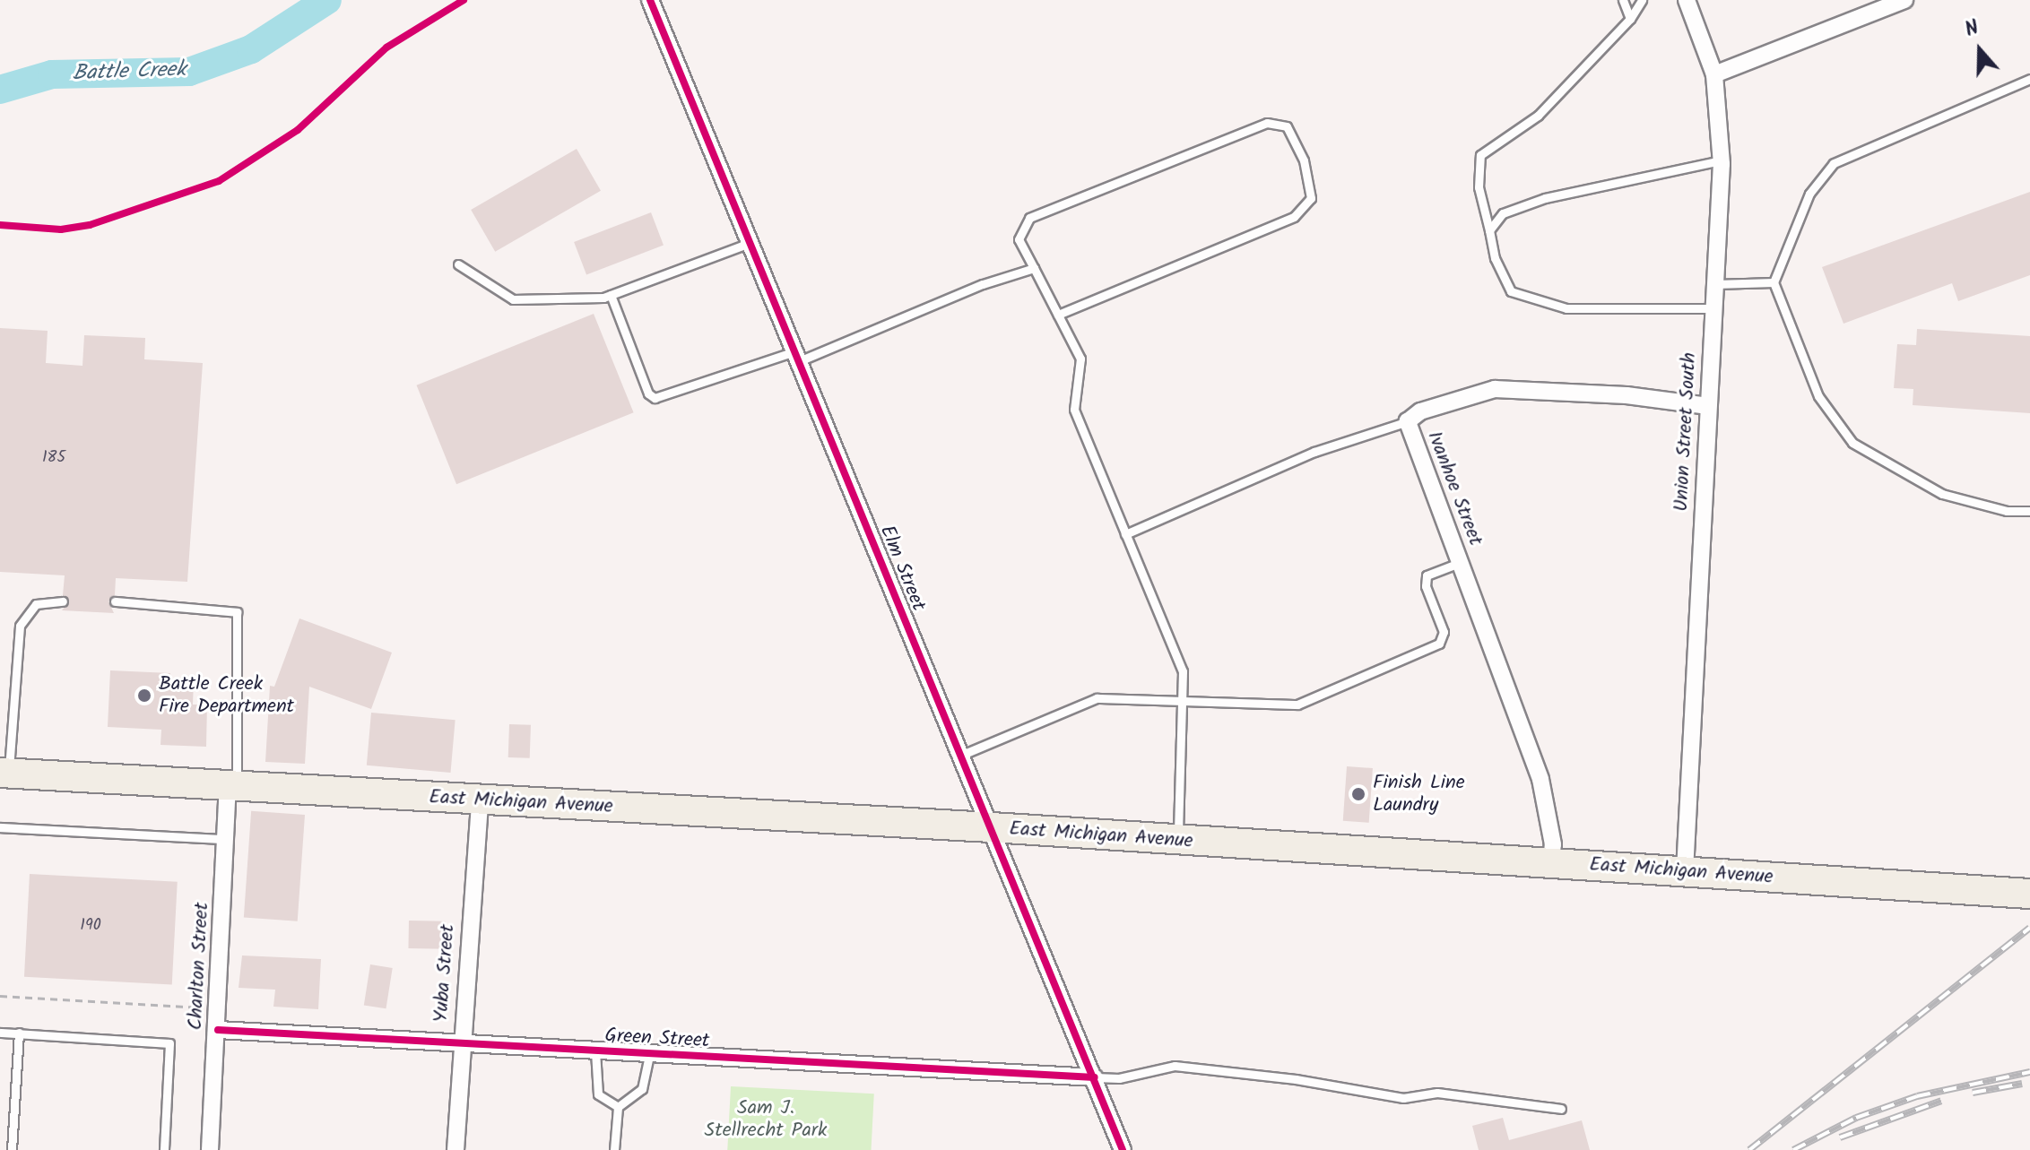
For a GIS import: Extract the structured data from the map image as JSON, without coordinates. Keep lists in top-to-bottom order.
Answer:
{
  "streets": {
    "highway": ["East Michigan Avenue"],
    "street": [
      "Union Street South",
      "Ivanhoe Street",
      "Elm Street",
      "Charlton Street",
      "Yuba Street",
      "Green Street"
    ]
  },
  "crossings": [
    ["Union Street South", "Ivanhoe Street"],
    ["Union Street South", "East Michigan Avenue"],
    ["Ivanhoe Street", "East Michigan Avenue"],
    ["Elm Street", "East Michigan Avenue"],
    ["Elm Street", "Green Street"],
    ["East Michigan Avenue", "Charlton Street"],
    ["East Michigan Avenue", "Yuba Street"],
    ["Charlton Street", "Green Street"],
    ["Yuba Street", "Green Street"]
  ],
  "water": ["Battle Creek"],
  "parks": ["Sam J. Stellrecht Park"],
  "places": ["Battle Creek Fire Department", "Finish Line Laundry"],
  "house_numbers": ["185", "190"],
  "north": "top"
}
